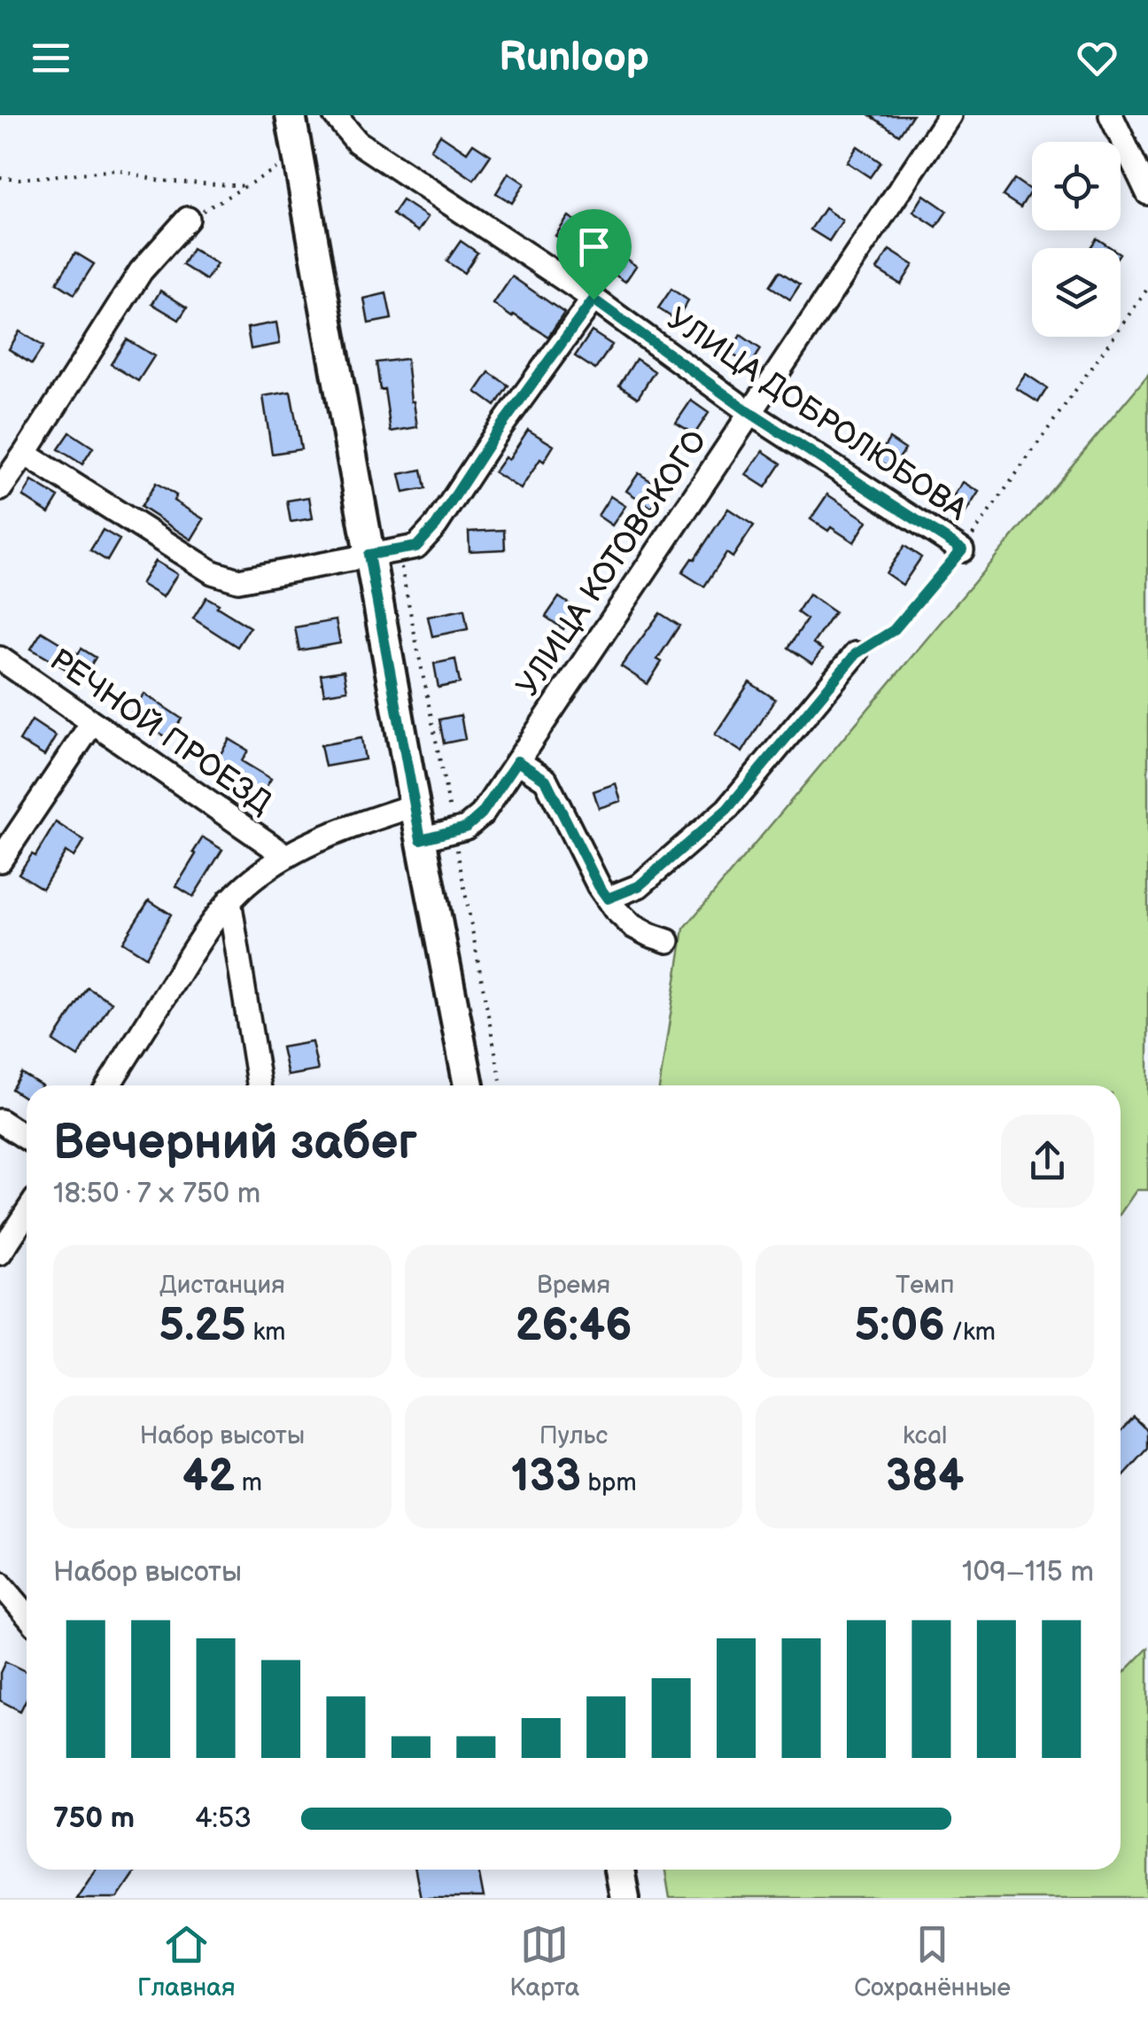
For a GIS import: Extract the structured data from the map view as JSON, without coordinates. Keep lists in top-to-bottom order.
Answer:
{
  "streets": {
    "street": ["УЛИЦА ДОБРОЛЮБОВА", "УЛИЦА КОТОВСКОГО", "РЕЧНОЙ ПРОЕЗД"]
  },
  "crossings": [
    ["УЛИЦА ДОБРОЛЮБОВА", "УЛИЦА КОТОВСКОГО"]
  ],
  "page": {
    "header": "Runloop",
    "heading": ["Вечерний забег", "18:50 · 7 × 750 m"],
    "stats": [
      ["Дистанция", "5.25 km"],
      ["Время", "26:46"],
      ["Темп", "5:06 /km"],
      ["Набор высоты", "42 m"],
      ["Пульс", "133 bpm"],
      ["kcal", "384"]
    ],
    "chart": ["Набор высоты", "109–115 m"],
    "list": [
      {
        "name": "750 m",
        "note": "4:53"
      }
    ],
    "tabs": ["Главная", "Карта", "Сохранённые"]
  }
}
